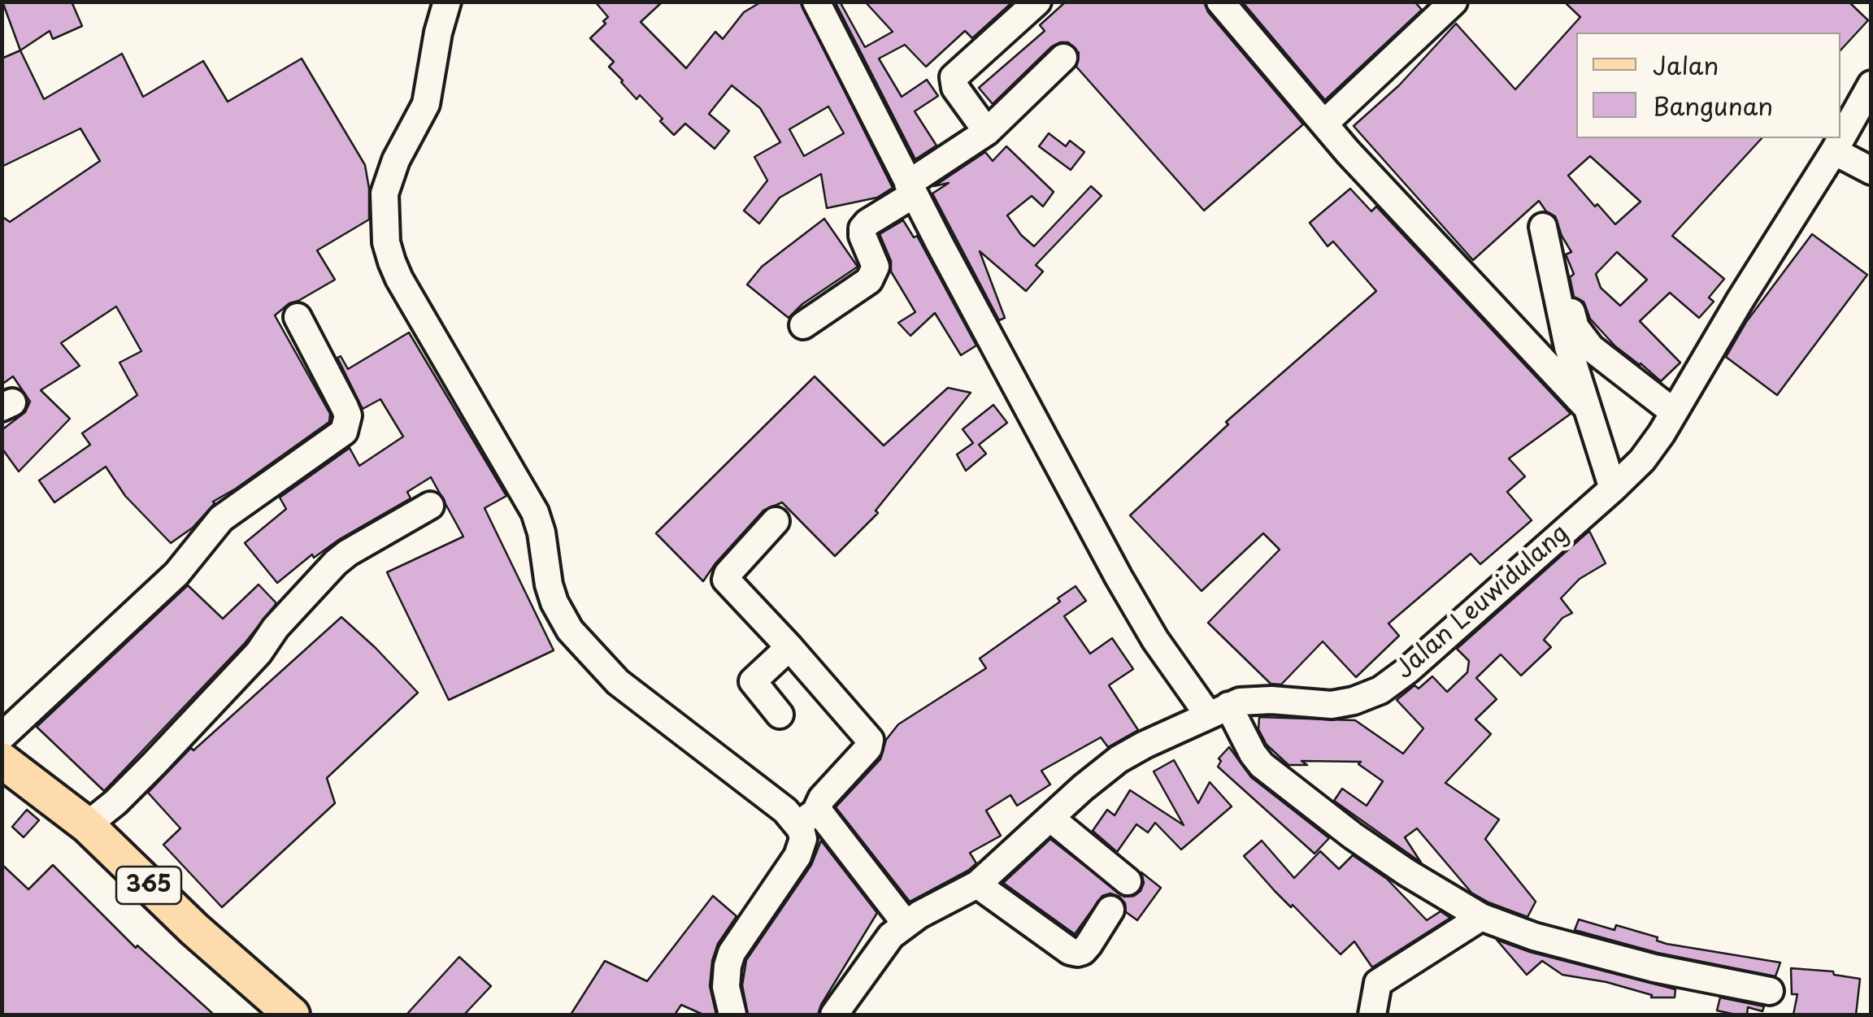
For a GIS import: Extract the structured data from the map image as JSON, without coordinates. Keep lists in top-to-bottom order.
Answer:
{
  "streets": {
    "main road": ["365"],
    "street": ["Jalan Leuwidulang"]
  },
  "legend": ["Jalan", "Bangunan"]
}
